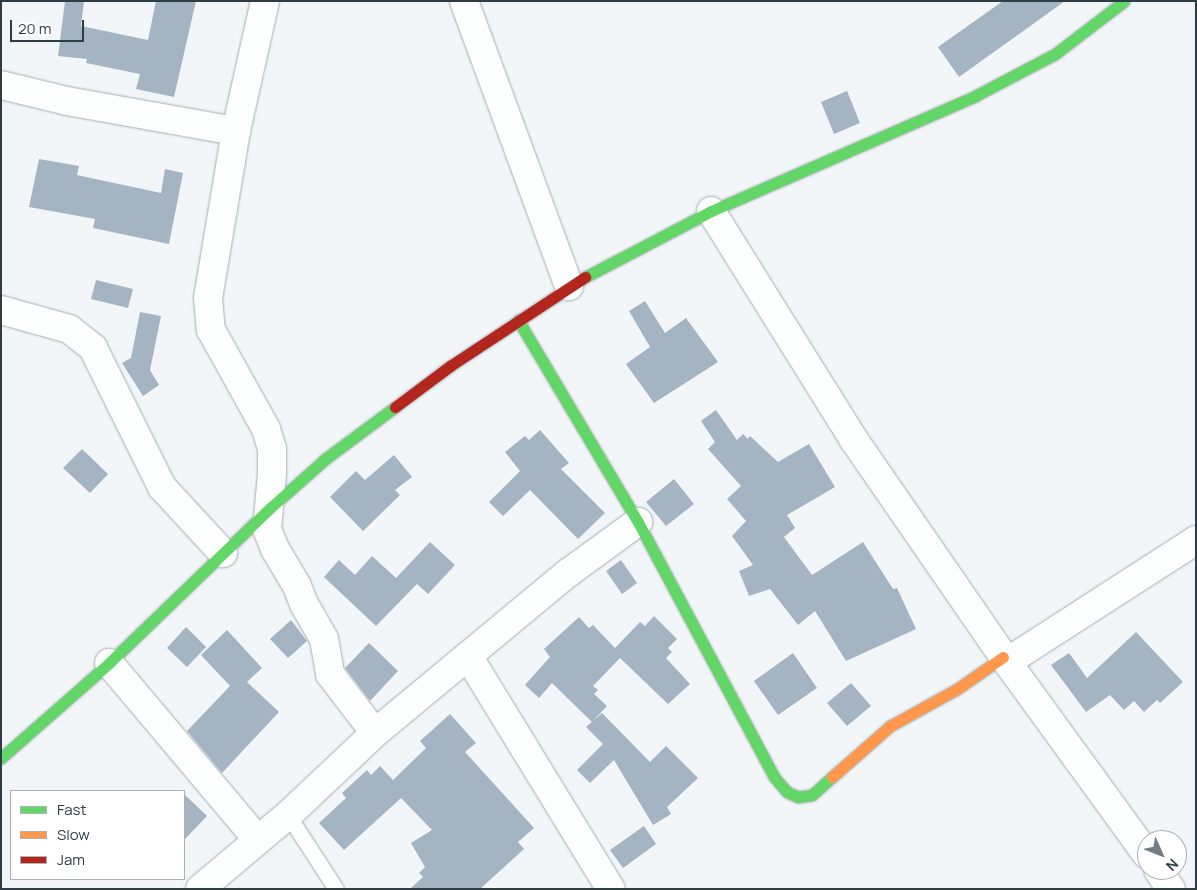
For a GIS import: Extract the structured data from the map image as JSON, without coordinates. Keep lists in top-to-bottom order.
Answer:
{
  "legend": ["Fast", "Slow", "Jam"],
  "scale_bar": "20 m",
  "north": "bottom right"
}
